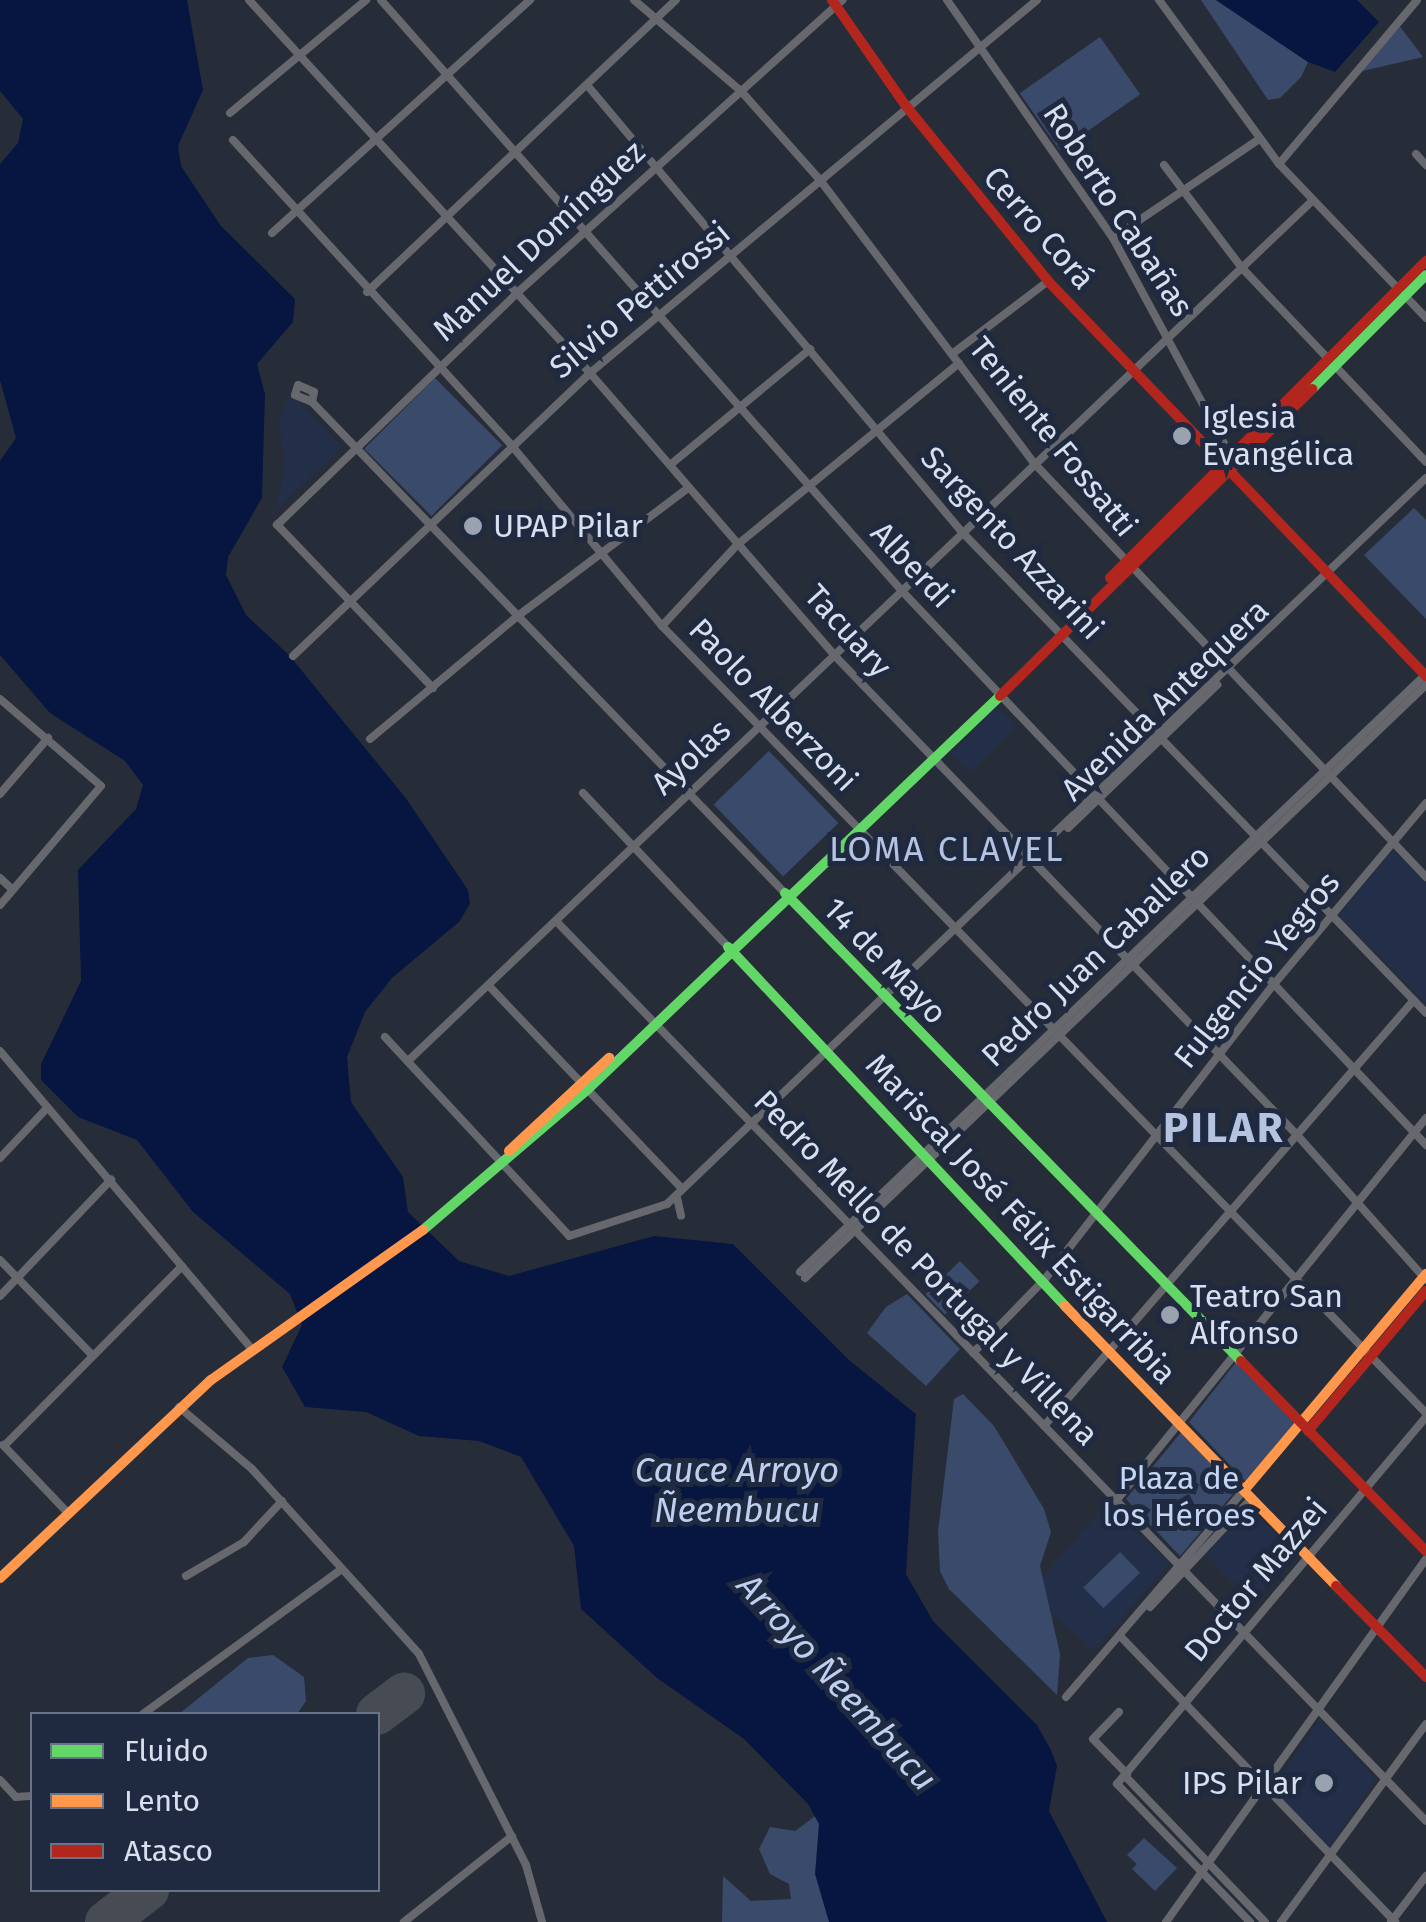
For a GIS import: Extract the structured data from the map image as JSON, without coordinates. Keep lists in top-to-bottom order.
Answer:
{
  "streets": {
    "main road": ["Cerro Corá", "14 de Mayo", "Mariscal José Félix Estigarribia"],
    "street": [
      "Roberto Cabañas",
      "Manuel Domínguez",
      "Silvio Pettirossi",
      "Teniente Fossatti",
      "Sargento Azzarini",
      "Alberdi",
      "Tacuary",
      "Avenida Antequera",
      "Paolo Alberzoni",
      "Ayolas",
      "Pedro Juan Caballero",
      "Fulgencio Yegros",
      "Pedro Mello de Portugal y Villena",
      "Doctor Mazzei"
    ]
  },
  "crossings": [
    ["Roberto Cabañas", "Silvio Pettirossi"],
    ["Roberto Cabañas", "Ayolas"],
    ["Cerro Corá", "Manuel Domínguez"],
    ["Cerro Corá", "Silvio Pettirossi"],
    ["Cerro Corá", "Ayolas"],
    ["Manuel Domínguez", "Silvio Pettirossi"],
    ["Manuel Domínguez", "Teniente Fossatti"],
    ["Manuel Domínguez", "Sargento Azzarini"],
    ["Manuel Domínguez", "Alberdi"],
    ["Manuel Domínguez", "Tacuary"],
    ["Manuel Domínguez", "Paolo Alberzoni"],
    ["Manuel Domínguez", "14 de Mayo"],
    ["Silvio Pettirossi", "Teniente Fossatti"],
    ["Silvio Pettirossi", "Sargento Azzarini"],
    ["Silvio Pettirossi", "Alberdi"],
    ["Silvio Pettirossi", "Tacuary"],
    ["Silvio Pettirossi", "Paolo Alberzoni"],
    ["Silvio Pettirossi", "14 de Mayo"],
    ["Teniente Fossatti", "Avenida Antequera"],
    ["Teniente Fossatti", "Ayolas"],
    ["Teniente Fossatti", "Pedro Juan Caballero"],
    ["Teniente Fossatti", "Fulgencio Yegros"],
    ["Sargento Azzarini", "Avenida Antequera"],
    ["Sargento Azzarini", "Ayolas"],
    ["Sargento Azzarini", "Pedro Juan Caballero"],
    ["Sargento Azzarini", "Fulgencio Yegros"],
    ["Alberdi", "Avenida Antequera"],
    ["Alberdi", "Ayolas"],
    ["Alberdi", "Pedro Juan Caballero"],
    ["Alberdi", "Fulgencio Yegros"],
    ["Tacuary", "Avenida Antequera"],
    ["Tacuary", "Ayolas"],
    ["Tacuary", "Pedro Juan Caballero"],
    ["Tacuary", "Fulgencio Yegros"],
    ["Avenida Antequera", "Paolo Alberzoni"],
    ["Avenida Antequera", "14 de Mayo"],
    ["Avenida Antequera", "Mariscal José Félix Estigarribia"],
    ["Avenida Antequera", "Pedro Mello de Portugal y Villena"],
    ["Paolo Alberzoni", "Ayolas"],
    ["Paolo Alberzoni", "Pedro Juan Caballero"],
    ["Paolo Alberzoni", "Fulgencio Yegros"],
    ["Paolo Alberzoni", "Doctor Mazzei"],
    ["Ayolas", "14 de Mayo"],
    ["Ayolas", "Mariscal José Félix Estigarribia"],
    ["Ayolas", "Pedro Mello de Portugal y Villena"],
    ["Pedro Juan Caballero", "14 de Mayo"],
    ["Pedro Juan Caballero", "Mariscal José Félix Estigarribia"],
    ["Pedro Juan Caballero", "Pedro Mello de Portugal y Villena"],
    ["14 de Mayo", "Fulgencio Yegros"],
    ["14 de Mayo", "Doctor Mazzei"],
    ["Fulgencio Yegros", "Mariscal José Félix Estigarribia"],
    ["Fulgencio Yegros", "Pedro Mello de Portugal y Villena"],
    ["Mariscal José Félix Estigarribia", "Doctor Mazzei"],
    ["Pedro Mello de Portugal y Villena", "Doctor Mazzei"]
  ],
  "districts": ["LOMA CLAVEL", "PILAR"],
  "water": ["Cauce Arroyo Ñeembucu", "Arroyo Ñeembucu"],
  "parks": ["Plaza de los Héroes"],
  "places": [
    "Iglesia Evangélica",
    "UPAP Pilar",
    "Teatro San Alfonso",
    "IPS Pilar"
  ],
  "legend": ["Fluido", "Lento", "Atasco"]
}
